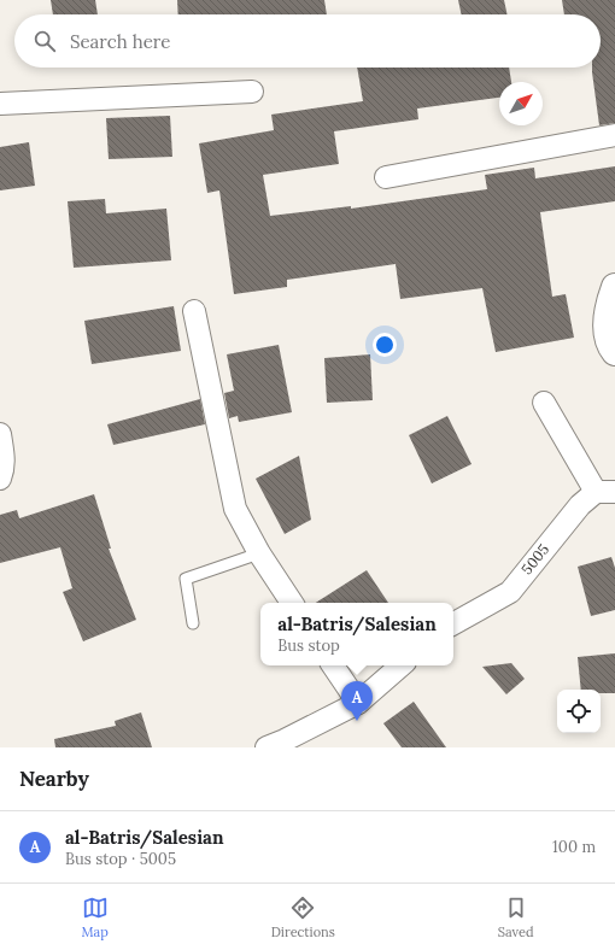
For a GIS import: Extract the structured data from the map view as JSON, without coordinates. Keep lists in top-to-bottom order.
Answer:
{
  "streets": {
    "street": ["5005"]
  },
  "north": "top right",
  "page": {
    "search": "Search here",
    "popup": ["al-Batris/Salesian", "Bus stop"],
    "pins": "A",
    "heading": "Nearby",
    "list": [
      {
        "mark": "A",
        "name": "al-Batris/Salesian",
        "note": "Bus stop · 5005",
        "value": "100 m"
      }
    ],
    "nav": ["Map", "Directions", "Saved"]
  }
}
